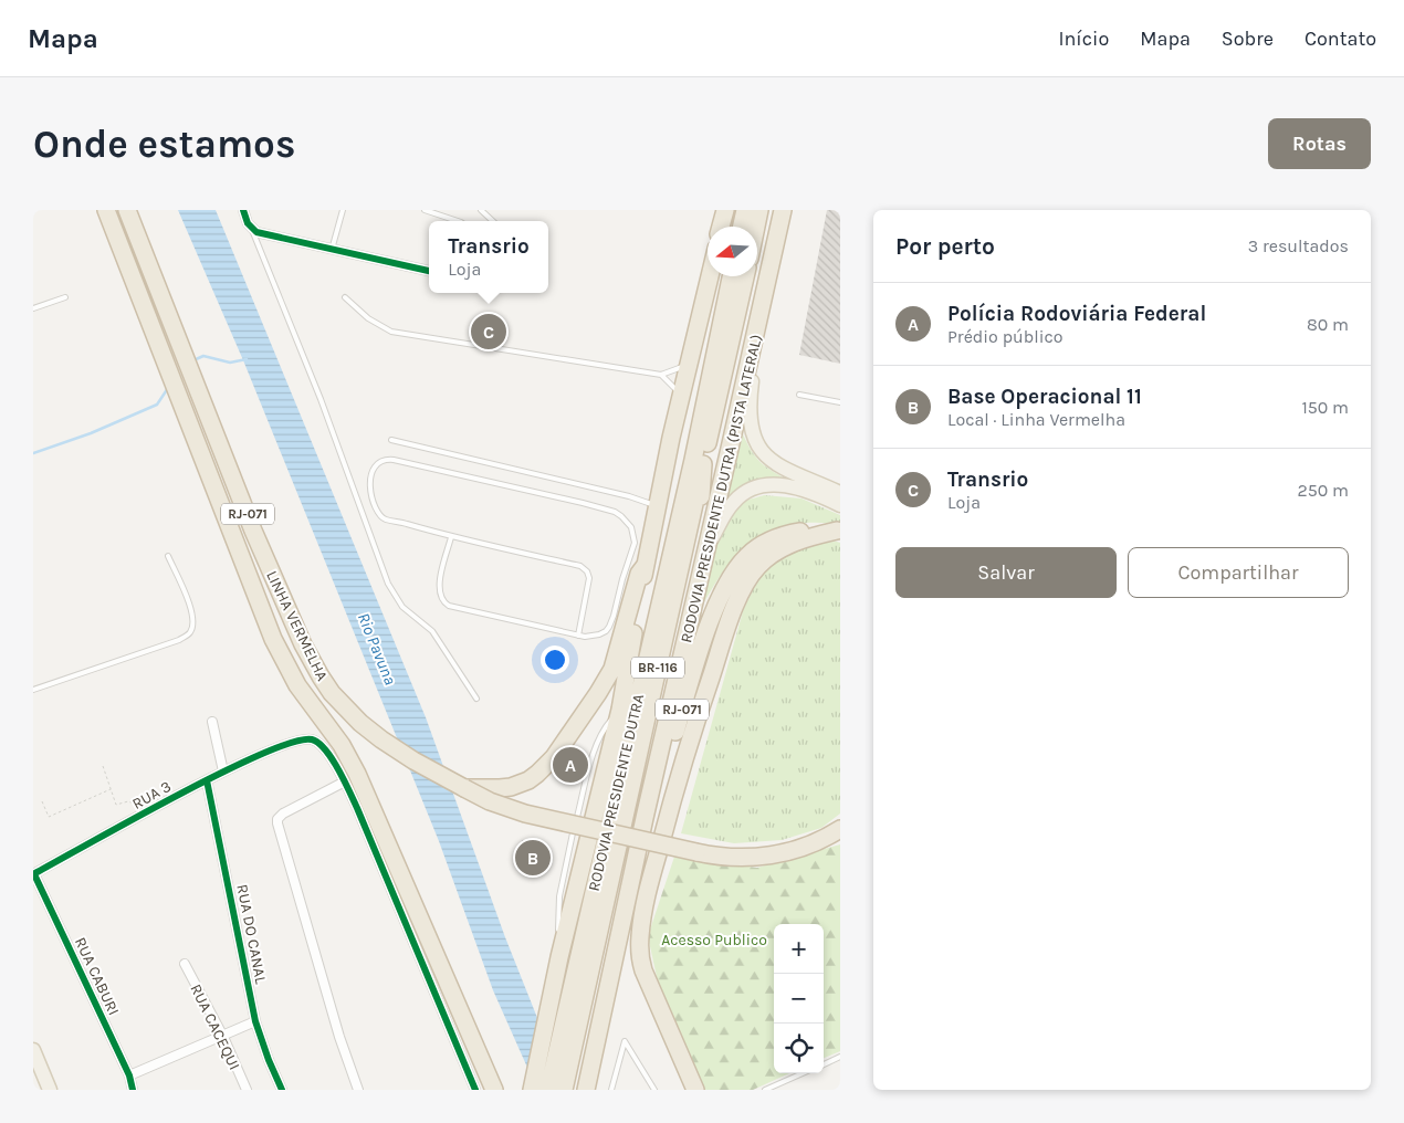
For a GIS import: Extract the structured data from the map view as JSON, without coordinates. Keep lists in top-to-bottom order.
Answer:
{
  "streets": {
    "highway": [
      "RODOVIA PRESIDENTE DUTRA (PISTA LATERAL)",
      "RJ-071",
      "LINHA VERMELHA",
      "BR-116",
      "RODOVIA PRESIDENTE DUTRA"
    ],
    "street": [
      "RUA 3",
      "RUA DO CANAL",
      "RUA CABURI",
      "RUA CACEQUI"
    ]
  },
  "crossings": [
    ["RODOVIA PRESIDENTE DUTRA (PISTA LATERAL)", "RJ-071"],
    ["RJ-071", "LINHA VERMELHA"],
    ["RJ-071", "BR-116"],
    ["RUA 3", "RUA DO CANAL"],
    ["RUA 3", "RUA CABURI"]
  ],
  "water": ["Rio Pavuna"],
  "parks": ["Acesso Publico"],
  "north": "left",
  "page": {
    "header": "Mapa",
    "nav": [
      "Início",
      "Mapa",
      "Sobre",
      "Contato"
    ],
    "buttons": [
      "Rotas",
      ["Salvar", "Compartilhar"]
    ],
    "title": "Onde estamos",
    "heading": ["Por perto", "3 resultados"],
    "popup": ["Transrio", "Loja"],
    "list": [
      {
        "mark": "A",
        "name": "Polícia Rodoviária Federal",
        "note": "Prédio público",
        "value": "80 m"
      },
      {
        "mark": "B",
        "name": "Base Operacional 11",
        "note": "Local · Linha Vermelha",
        "value": "150 m"
      },
      {
        "mark": "C",
        "name": "Transrio",
        "note": "Loja",
        "value": "250 m"
      }
    ],
    "pins": ["C", "A", "B"],
    "map_buttons": ["+", "−"]
  }
}
